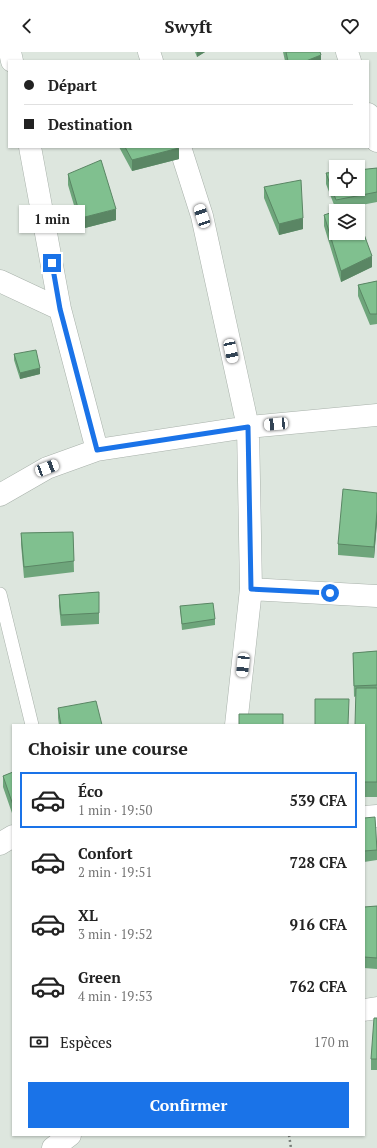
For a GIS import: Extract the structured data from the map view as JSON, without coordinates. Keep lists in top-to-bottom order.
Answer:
{
  "page": {
    "header": "Swyft",
    "banner": ["Départ", "Destination"],
    "bubble": "1 min",
    "heading": "Choisir une course",
    "list": [
      {
        "name": "Éco",
        "note": "1 min · 19:50",
        "value": "539 CFA"
      },
      {
        "name": "Confort",
        "note": "2 min · 19:51",
        "value": "728 CFA"
      },
      {
        "name": "XL",
        "note": "3 min · 19:52",
        "value": "916 CFA"
      },
      {
        "name": "Green",
        "note": "4 min · 19:53",
        "value": "762 CFA"
      }
    ],
    "pay": ["Espèces", "170 m"],
    "buttons": "Confirmer"
  }
}
